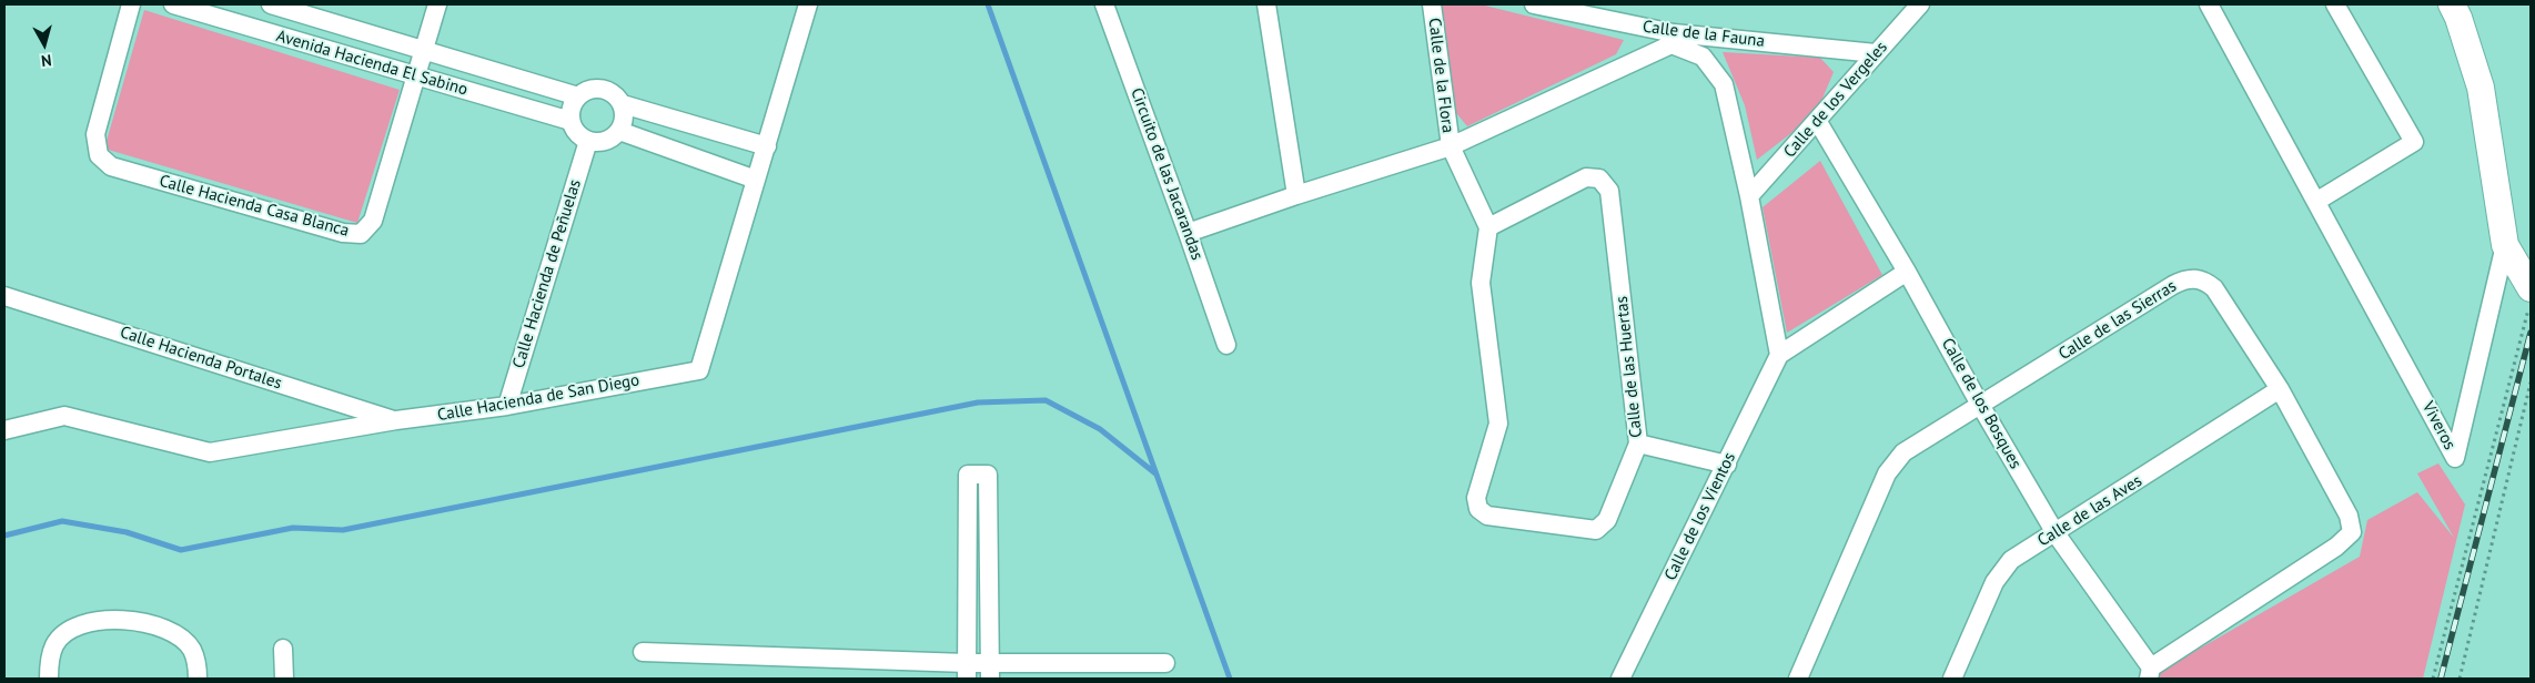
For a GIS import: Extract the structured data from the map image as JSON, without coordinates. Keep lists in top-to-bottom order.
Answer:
{
  "streets": {
    "street": [
      "Calle de la Fauna",
      "Avenida Hacienda El Sabino",
      "Calle de la Flora",
      "Calle de los Vergeles",
      "Circuito de las Jacarandas",
      "Calle Hacienda Casa Blanca",
      "Calle Hacienda de Peñuelas",
      "Calle de las Sierras",
      "Calle Hacienda Portales",
      "Calle de las Huertas",
      "Calle Hacienda de San Diego",
      "Calle de los Bosques",
      "Viveros",
      "Calle de las Aves",
      "Calle de los Vientos"
    ]
  },
  "crossings": [
    ["Calle de la Fauna", "Calle de los Vergeles"],
    ["Avenida Hacienda El Sabino", "Calle Hacienda Casa Blanca"],
    ["Avenida Hacienda El Sabino", "Calle Hacienda de Peñuelas"],
    ["Calle de los Vergeles", "Calle de los Bosques"],
    ["Calle Hacienda de Peñuelas", "Calle Hacienda de San Diego"],
    ["Calle de las Sierras", "Calle de los Bosques"],
    ["Calle de las Sierras", "Calle de las Aves"],
    ["Calle Hacienda Portales", "Calle Hacienda de San Diego"],
    ["Calle de los Bosques", "Calle de las Aves"]
  ],
  "north": "bottom"
}
